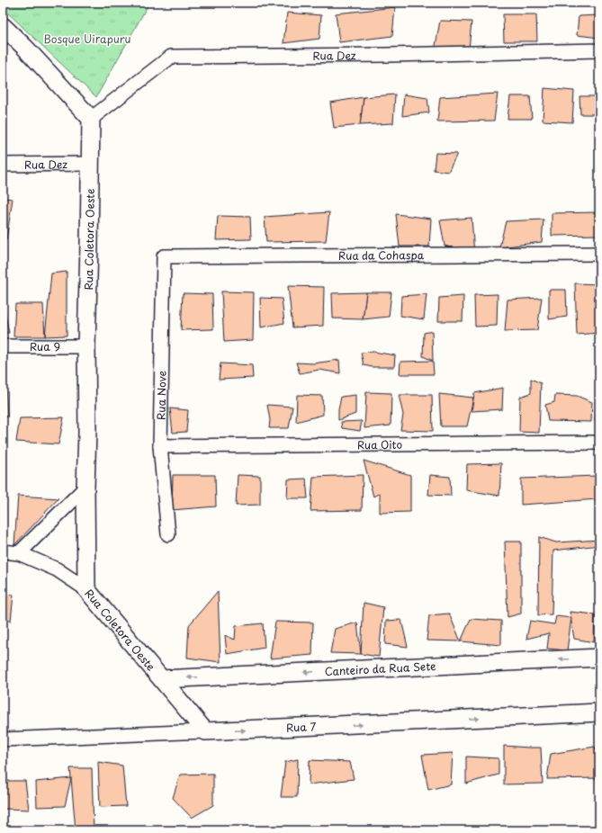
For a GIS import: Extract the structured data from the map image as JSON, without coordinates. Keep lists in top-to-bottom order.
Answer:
{
  "streets": {
    "street": [
      "Rua Dez",
      "Rua Coletora Oeste",
      "Rua da Cohaspa",
      "Rua 9",
      "Rua Nove",
      "Rua Oito",
      "Canteiro da Rua Sete",
      "Rua 7"
    ]
  },
  "crossings": [
    ["Rua Dez", "Rua Coletora Oeste"],
    ["Rua Coletora Oeste", "Rua 9"],
    ["Rua Coletora Oeste", "Canteiro da Rua Sete"],
    ["Rua Coletora Oeste", "Rua 7"],
    ["Rua da Cohaspa", "Rua Nove"],
    ["Rua Nove", "Rua Oito"]
  ],
  "one_way": ["Canteiro da Rua Sete", "Rua 7"],
  "parks": ["Bosque Uirapuru"]
}
